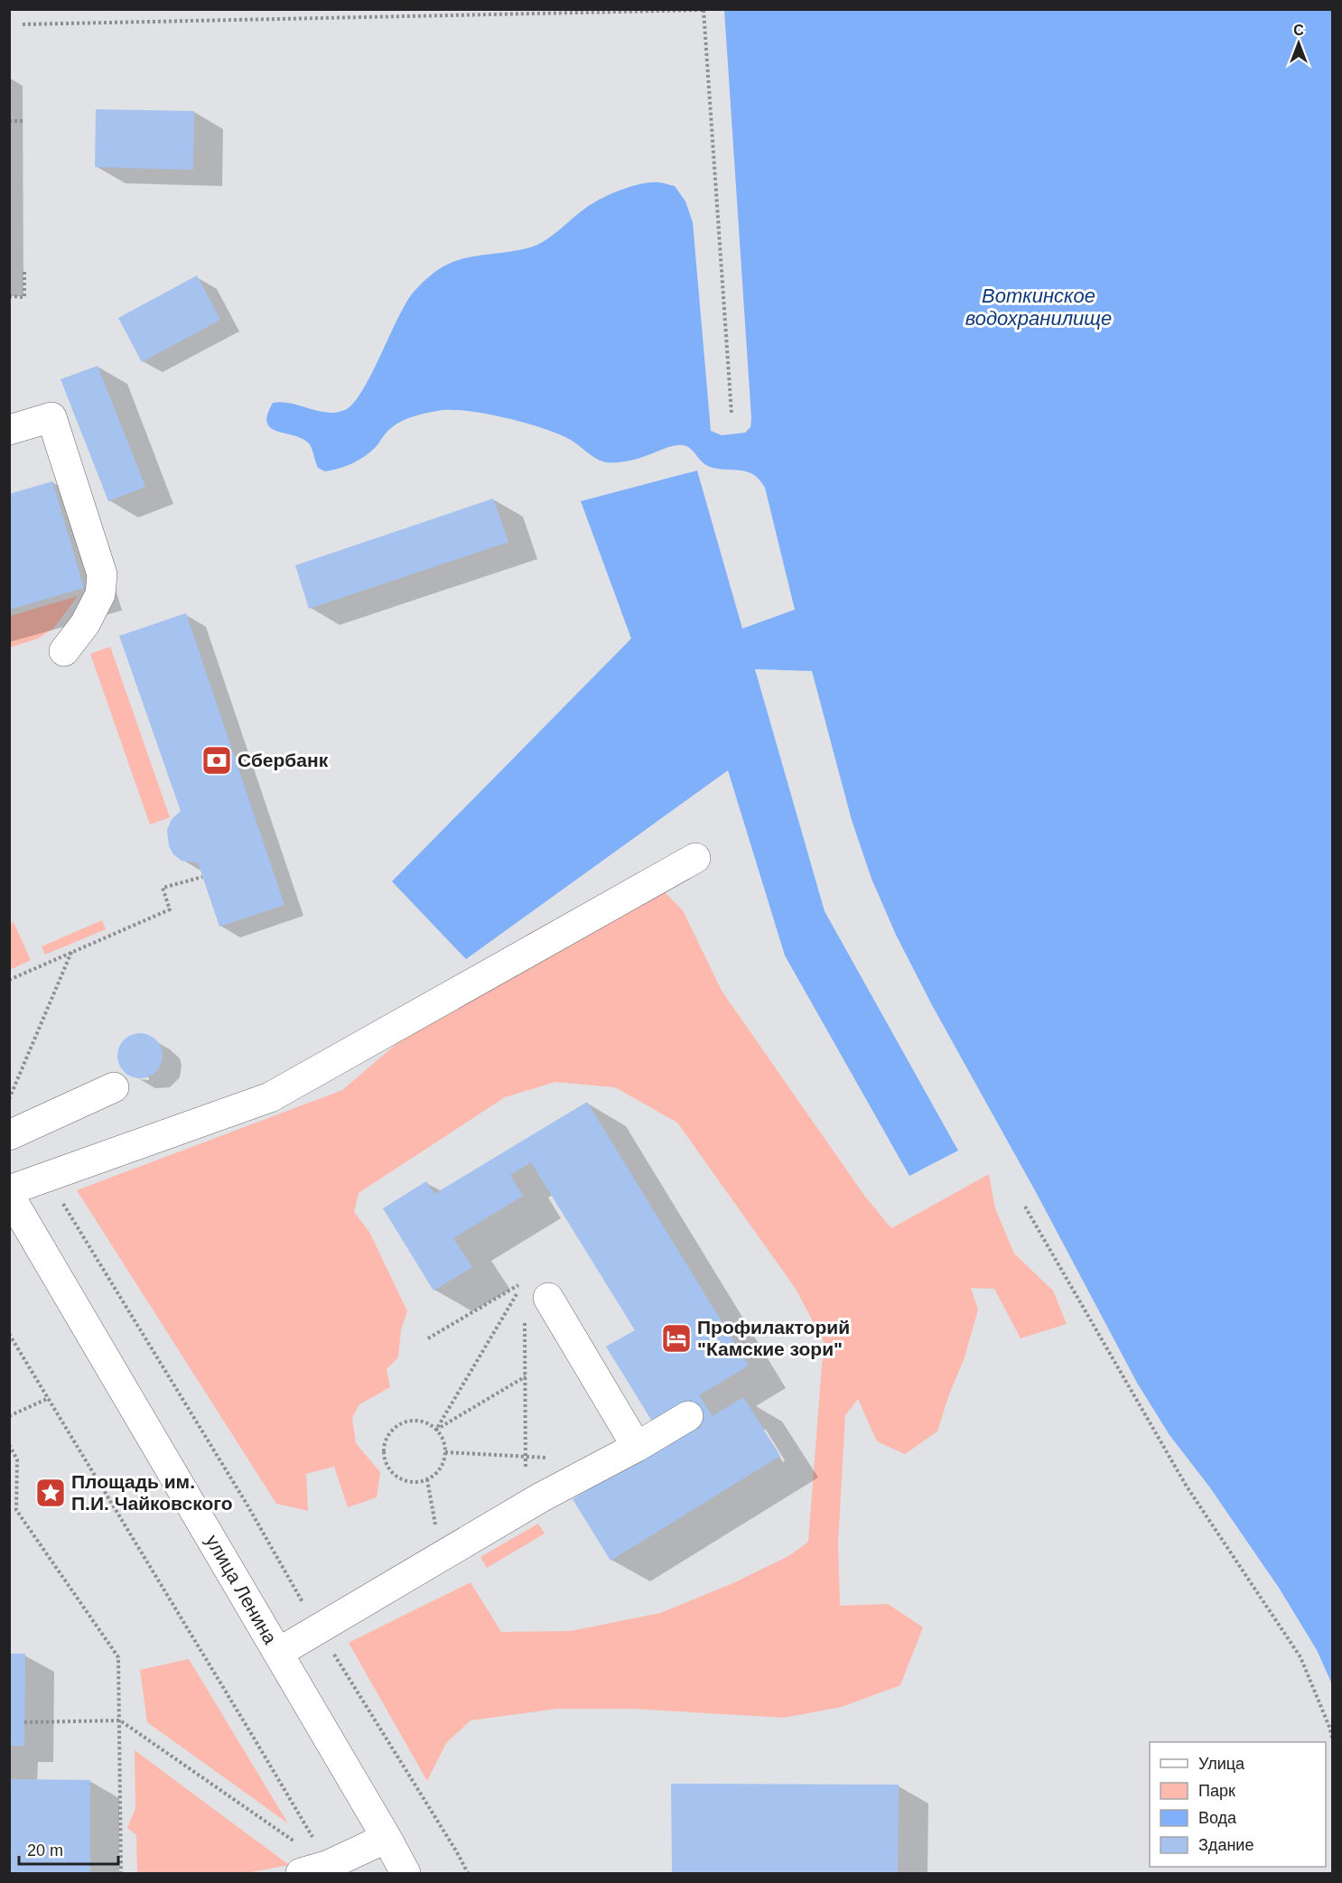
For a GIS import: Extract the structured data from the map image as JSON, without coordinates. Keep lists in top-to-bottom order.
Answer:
{
  "streets": {
    "street": ["улица Ленина"]
  },
  "water": ["Воткинское водохранилище"],
  "places": {
    "bank": ["Сбербанк"],
    "hotel": ["Профилакторий \"Камские зори\""],
    "place": ["Площадь им. П.И. Чайковского"]
  },
  "legend": [
    "Улица",
    "Парк",
    "Вода",
    "Здание"
  ],
  "scale_bar": "20 m",
  "north": "top"
}
